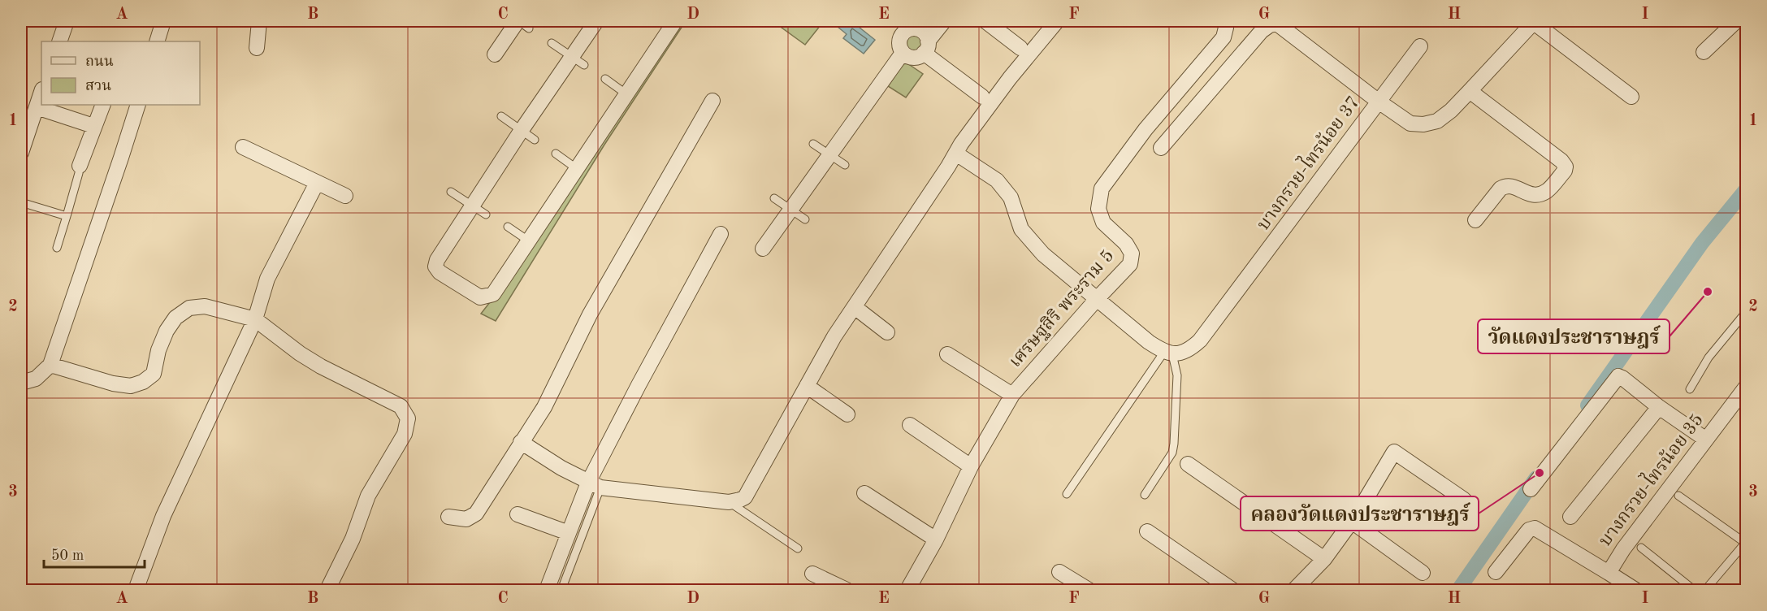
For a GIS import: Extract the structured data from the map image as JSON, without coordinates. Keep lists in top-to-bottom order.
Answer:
{
  "streets": {
    "street": ["บางกรวย-ไทรน้อย 37", "เศรษฐสิริ พระราม 5", "บางกรวย-ไทรน้อย 35"]
  },
  "places": ["วัดแดงประชาราษฎร์", "คลองวัดแดงประชาราษฎร์"],
  "legend": ["ถนน", "สวน"],
  "scale_bar": "50 m",
  "grid": {
    "columns": [
      "A",
      "B",
      "C",
      "D",
      "E",
      "F",
      "G",
      "H",
      "I"
    ],
    "rows": ["1", "2", "3"]
  }
}
